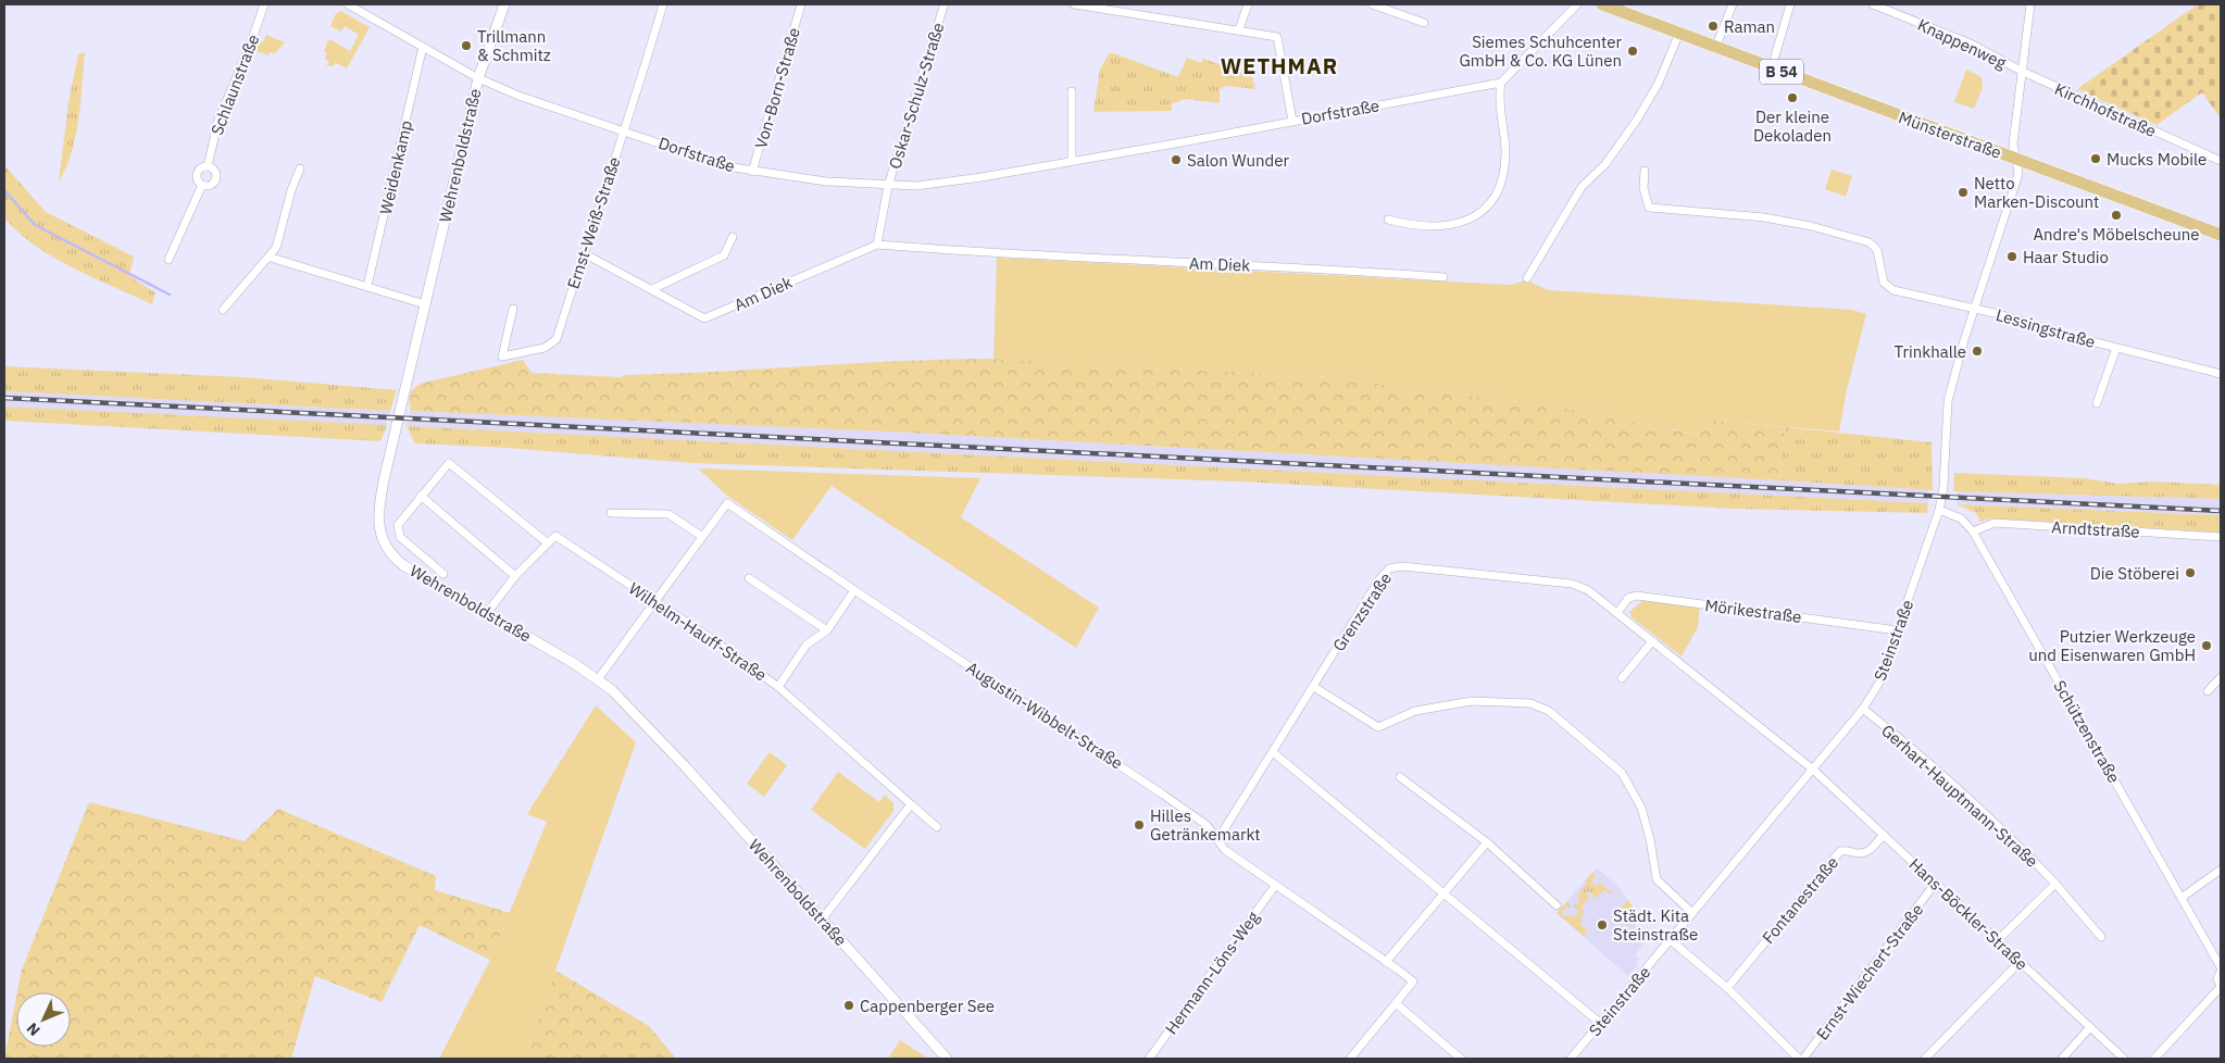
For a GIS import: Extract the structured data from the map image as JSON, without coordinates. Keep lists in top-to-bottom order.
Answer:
{
  "streets": {
    "main road": ["B 54", "Münsterstraße"],
    "street": [
      "Knappenweg",
      "Schlaunstraße",
      "Von-Born-Straße",
      "Oskar-Schulz-Straße",
      "Kirchhofstraße",
      "Dorfstraße",
      "Wehrenboldstraße",
      "Weidenkamp",
      "Ernst-Weiß-Straße",
      "Am Diek",
      "Lessingstraße",
      "Arndtstraße",
      "Mörikestraße",
      "Grenzstraße",
      "Wilhelm-Hauff-Straße",
      "Steinstraße",
      "Augustin-Wibbelt-Straße",
      "Schützenstraße",
      "Gerhart-Hauptmann-Straße",
      "Fontanestraße",
      "Hans-Böckler-Straße",
      "Ernst-Wiechert-Straße",
      "Hermann-Löns-Weg"
    ]
  },
  "crossings": [
    ["Knappenweg", "Kirchhofstraße"],
    ["Knappenweg", "Steinstraße"],
    ["Von-Born-Straße", "Dorfstraße"],
    ["Oskar-Schulz-Straße", "Dorfstraße"],
    ["Oskar-Schulz-Straße", "Am Diek"],
    ["Kirchhofstraße", "Steinstraße"],
    ["Dorfstraße", "Wehrenboldstraße"],
    ["Dorfstraße", "Weidenkamp"],
    ["Dorfstraße", "Ernst-Weiß-Straße"],
    ["Münsterstraße", "Steinstraße"],
    ["Wehrenboldstraße", "Augustin-Wibbelt-Straße"],
    ["Ernst-Weiß-Straße", "Am Diek"],
    ["Lessingstraße", "Steinstraße"],
    ["Arndtstraße", "Schützenstraße"],
    ["Mörikestraße", "Grenzstraße"],
    ["Mörikestraße", "Steinstraße"],
    ["Grenzstraße", "Steinstraße"],
    ["Grenzstraße", "Augustin-Wibbelt-Straße"],
    ["Grenzstraße", "Hans-Böckler-Straße"],
    ["Wilhelm-Hauff-Straße", "Augustin-Wibbelt-Straße"],
    ["Steinstraße", "Schützenstraße"],
    ["Steinstraße", "Gerhart-Hauptmann-Straße"],
    ["Steinstraße", "Hans-Böckler-Straße"],
    ["Augustin-Wibbelt-Straße", "Hermann-Löns-Weg"],
    ["Fontanestraße", "Hans-Böckler-Straße"],
    ["Hans-Böckler-Straße", "Ernst-Wiechert-Straße"]
  ],
  "districts": ["WETHMAR"],
  "places": [
    "Raman",
    "Trillmann & Schmitz",
    "Siemes Schuhcenter GmbH & Co. KG Lünen",
    "Der kleine Dekoladen",
    "Mucks Mobile",
    "Salon Wunder",
    "Netto Marken-Discount",
    "Andre's Möbelscheune",
    "Haar Studio",
    "Trinkhalle",
    "Die Stöberei",
    "Putzier Werkzeuge und Eisenwaren GmbH",
    "Hilles Getränkemarkt",
    "Städt. Kita Steinstraße",
    "Cappenberger See"
  ],
  "north": "bottom left"
}
